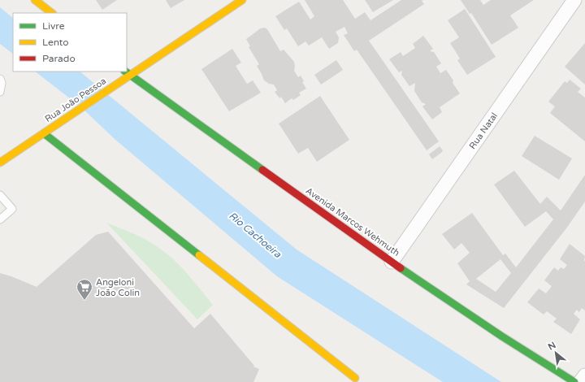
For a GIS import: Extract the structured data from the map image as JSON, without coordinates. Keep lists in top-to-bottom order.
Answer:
{
  "streets": {
    "street": ["Rua João Pessoa", "Rua Natal", "Avenida Marcos Wehmuth"]
  },
  "crossings": [
    ["Rua João Pessoa", "Avenida Marcos Wehmuth"],
    ["Rua Natal", "Avenida Marcos Wehmuth"]
  ],
  "water": ["Rio Cachoeira"],
  "places": {
    "supermarket": ["Angeloni João Colin"]
  },
  "legend": ["Livre", "Lento", "Parado"],
  "north": "top left"
}
